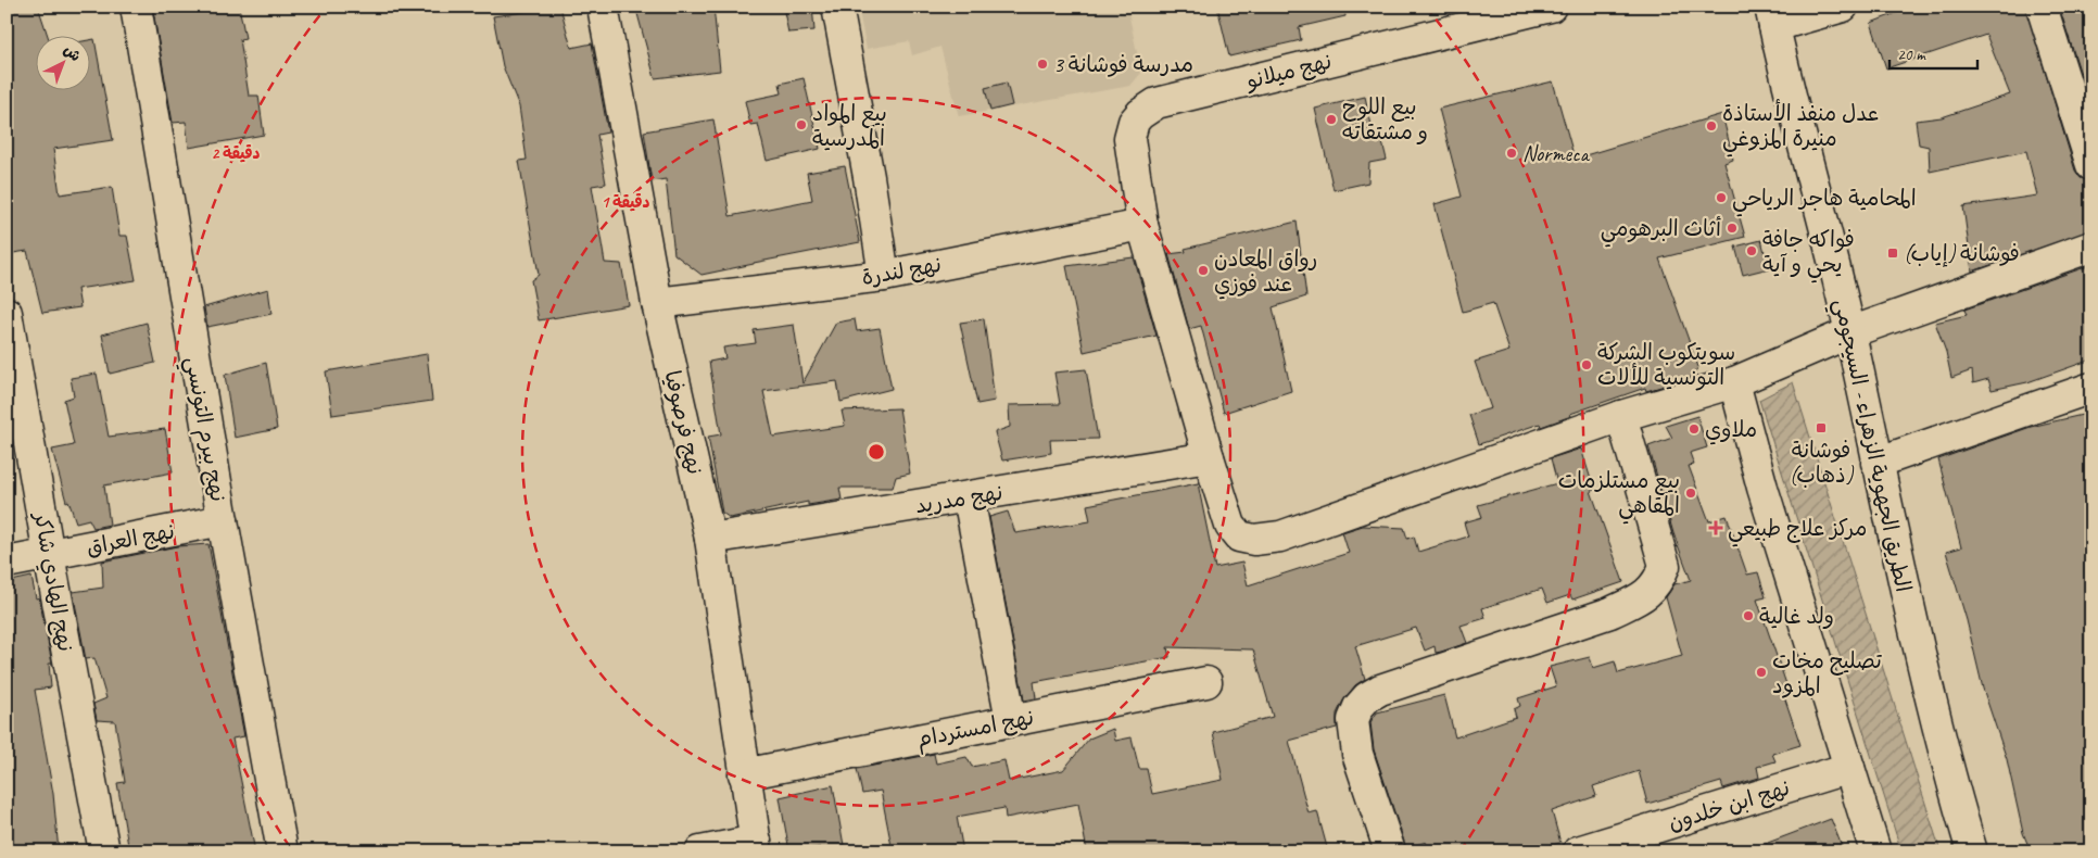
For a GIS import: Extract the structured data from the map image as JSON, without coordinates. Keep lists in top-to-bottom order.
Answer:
{
  "streets": {
    "street": [
      "نهج ميلانو",
      "نهج لندرة",
      "نهج فرصوفيا",
      "نهج بيرم التونسي",
      "الطريق الجهوية الزهراء - السيجومي",
      "نهج مدريد",
      "نهج العراق",
      "نهج الهادي شاكر",
      "نهج امستردام",
      "نهج ابن خلدون"
    ]
  },
  "crossings": [
    ["نهج ميلانو", "نهج لندرة"],
    ["نهج ميلانو", "الطريق الجهوية الزهراء - السيجومي"],
    ["نهج ميلانو", "نهج مدريد"],
    ["نهج لندرة", "نهج فرصوفيا"],
    ["نهج فرصوفيا", "نهج مدريد"],
    ["نهج فرصوفيا", "نهج امستردام"],
    ["نهج بيرم التونسي", "نهج العراق"],
    ["نهج العراق", "نهج الهادي شاكر"]
  ],
  "places": {
    "other": [
      "مدرسة فوشانة 3",
      "بيع اللوح و مشتقاته",
      "بيع المواد المدرسية",
      "عدل منفذ الأستاذة منيرة المزوغي",
      "Normeca",
      "المحامية هاجر الرياحي",
      "أثاث البرهومي",
      "فواكه جافة يحي و آية",
      "رواق المعادن عند فوزي",
      "سويتكوب الشركة التونسية للألات",
      "ملاوي",
      "بيع مستلزمات المقاهي",
      "ولد غالية",
      "تصليح مخات المزود"
    ],
    "transit": ["فوشانة (إياب)", "فوشانة (ذهاب)"],
    "health": ["مركز علاج طبيعي"]
  },
  "scale_bar": "20 m",
  "north": "top right",
  "rings": ["2 دقيقة", "1 دقيقة"]
}
